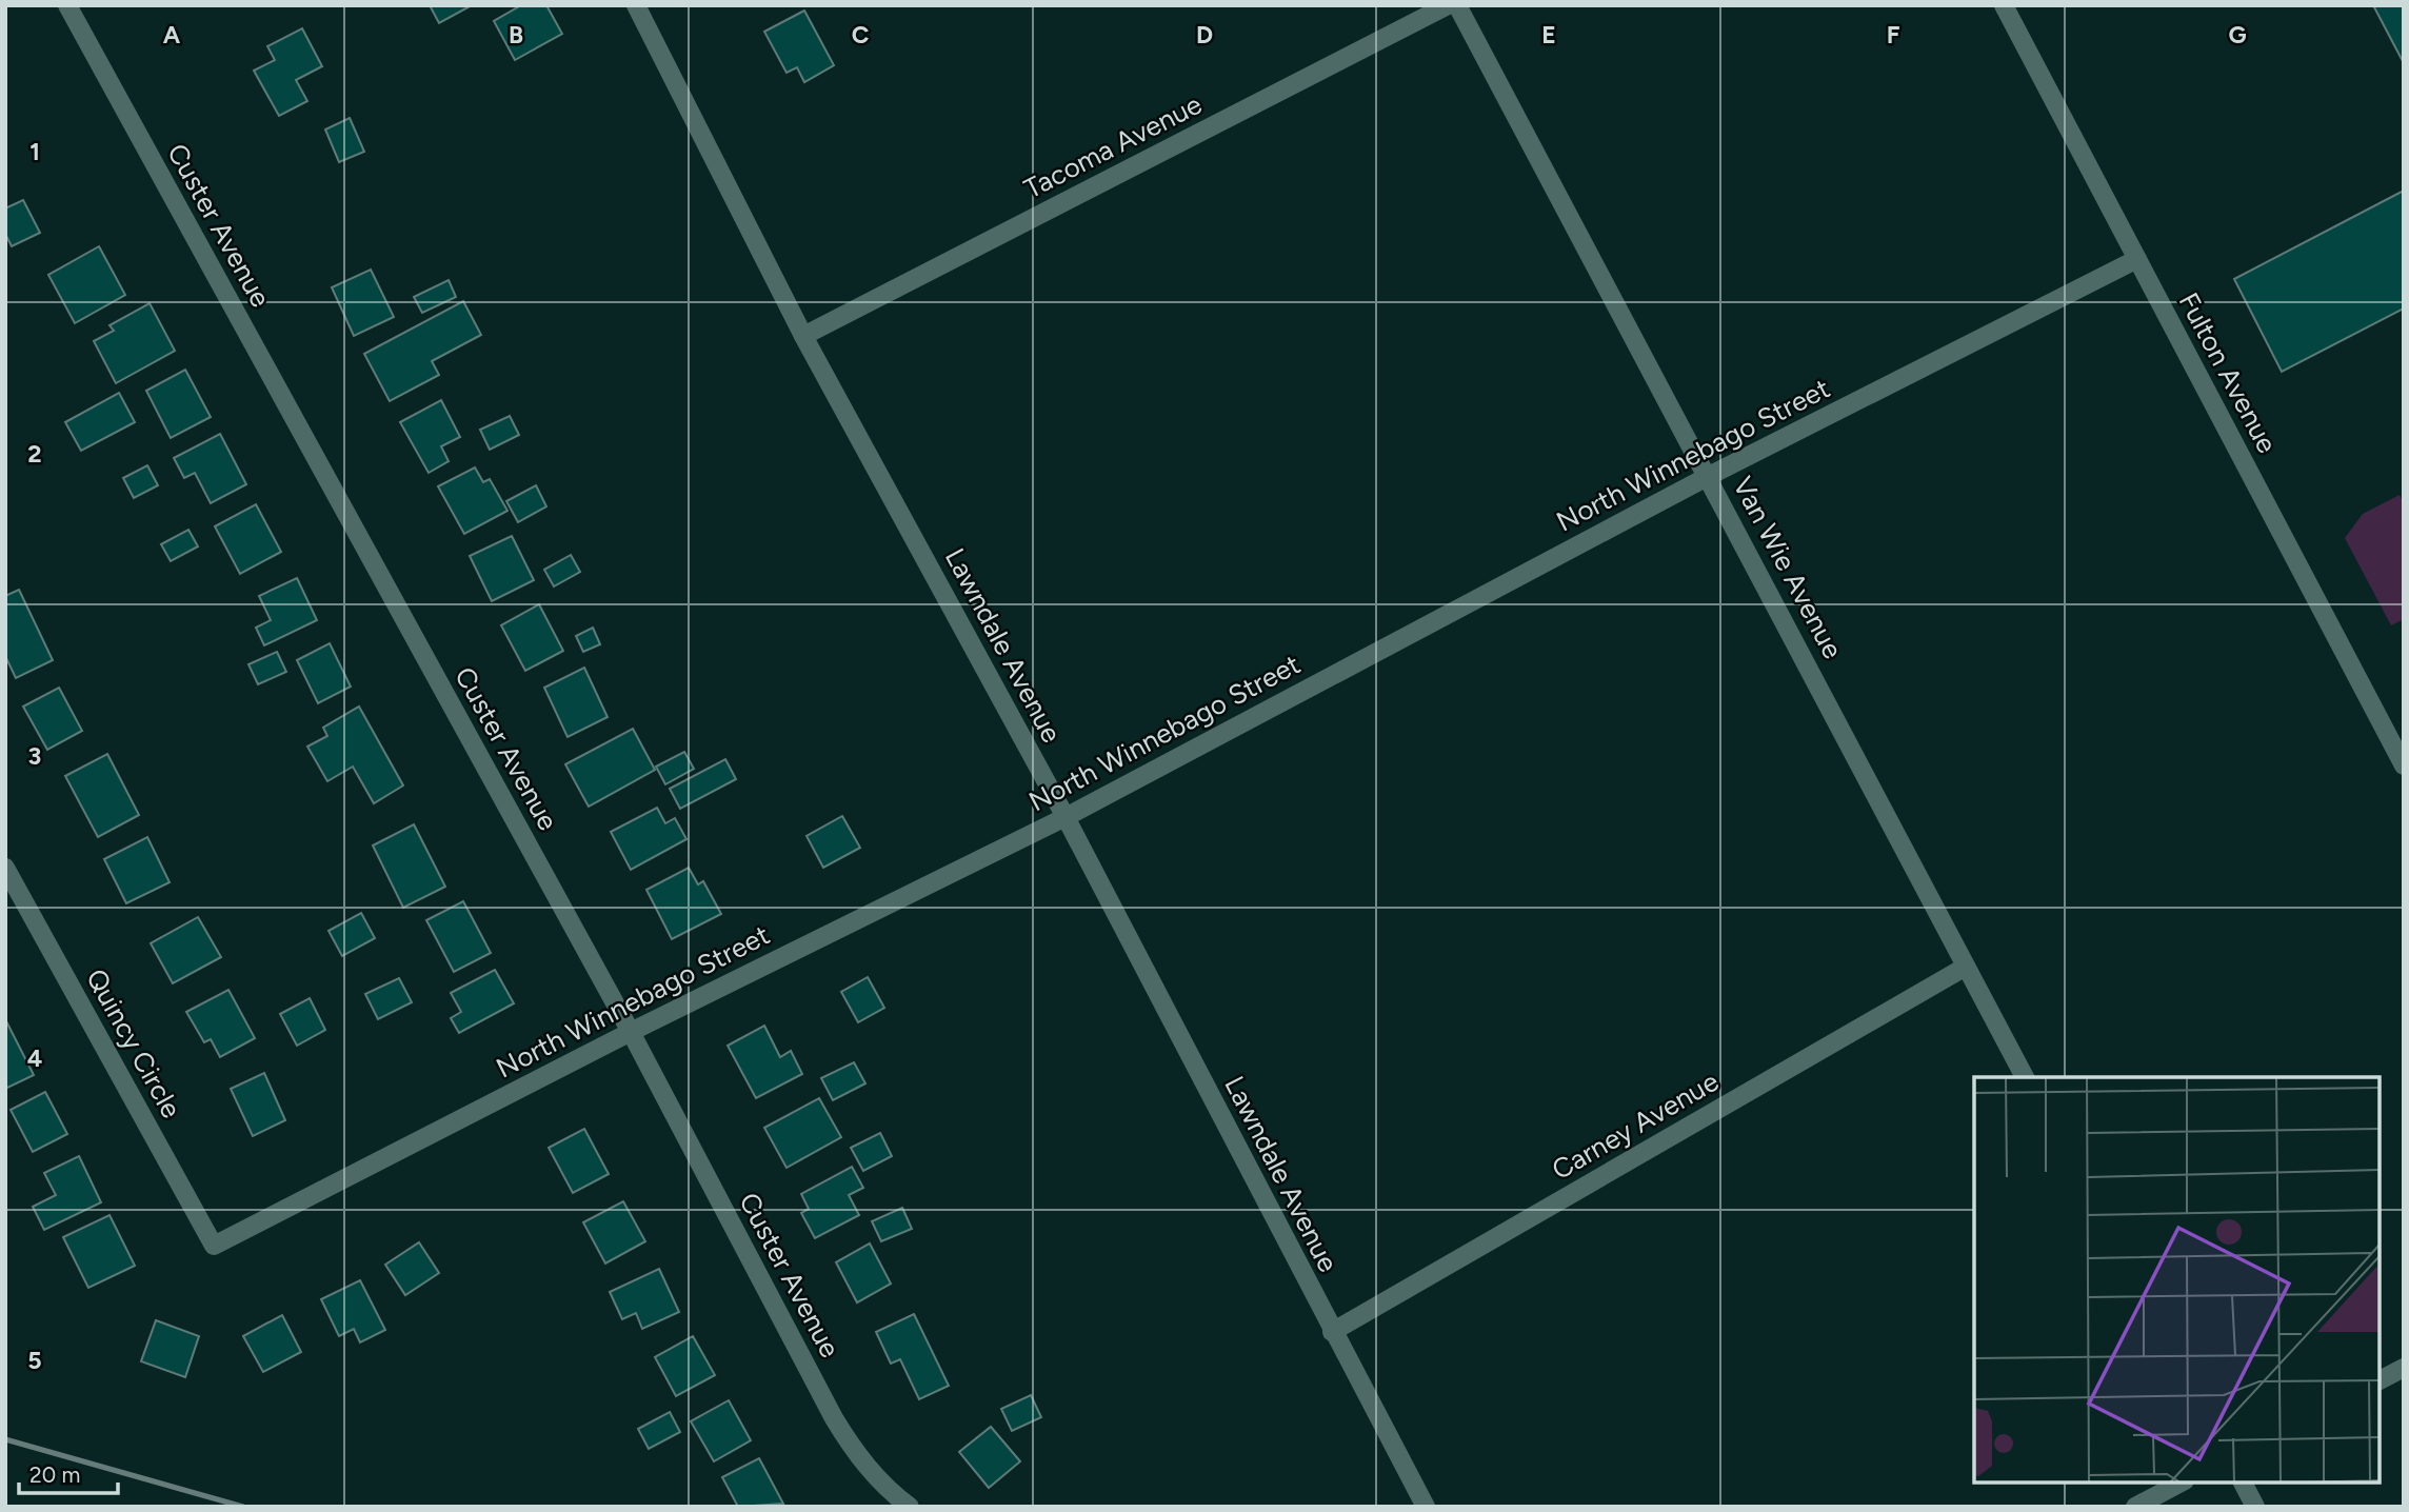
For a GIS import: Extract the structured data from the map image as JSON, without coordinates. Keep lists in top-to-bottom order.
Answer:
{
  "streets": {
    "street": [
      "Tacoma Avenue",
      "Custer Avenue",
      "Fulton Avenue",
      "North Winnebago Street",
      "Van Wie Avenue",
      "Lawndale Avenue",
      "Quincy Circle",
      "Carney Avenue"
    ]
  },
  "crossings": [
    ["Tacoma Avenue", "Lawndale Avenue"],
    ["Custer Avenue", "North Winnebago Street"],
    ["Fulton Avenue", "North Winnebago Street"],
    ["North Winnebago Street", "Van Wie Avenue"],
    ["North Winnebago Street", "Lawndale Avenue"],
    ["North Winnebago Street", "Quincy Circle"],
    ["Van Wie Avenue", "Carney Avenue"],
    ["Lawndale Avenue", "Carney Avenue"]
  ],
  "scale_bar": "20 m",
  "grid": {
    "columns": [
      "A",
      "B",
      "C",
      "D",
      "E",
      "F",
      "G"
    ],
    "rows": [
      "1",
      "2",
      "3",
      "4",
      "5"
    ]
  }
}
